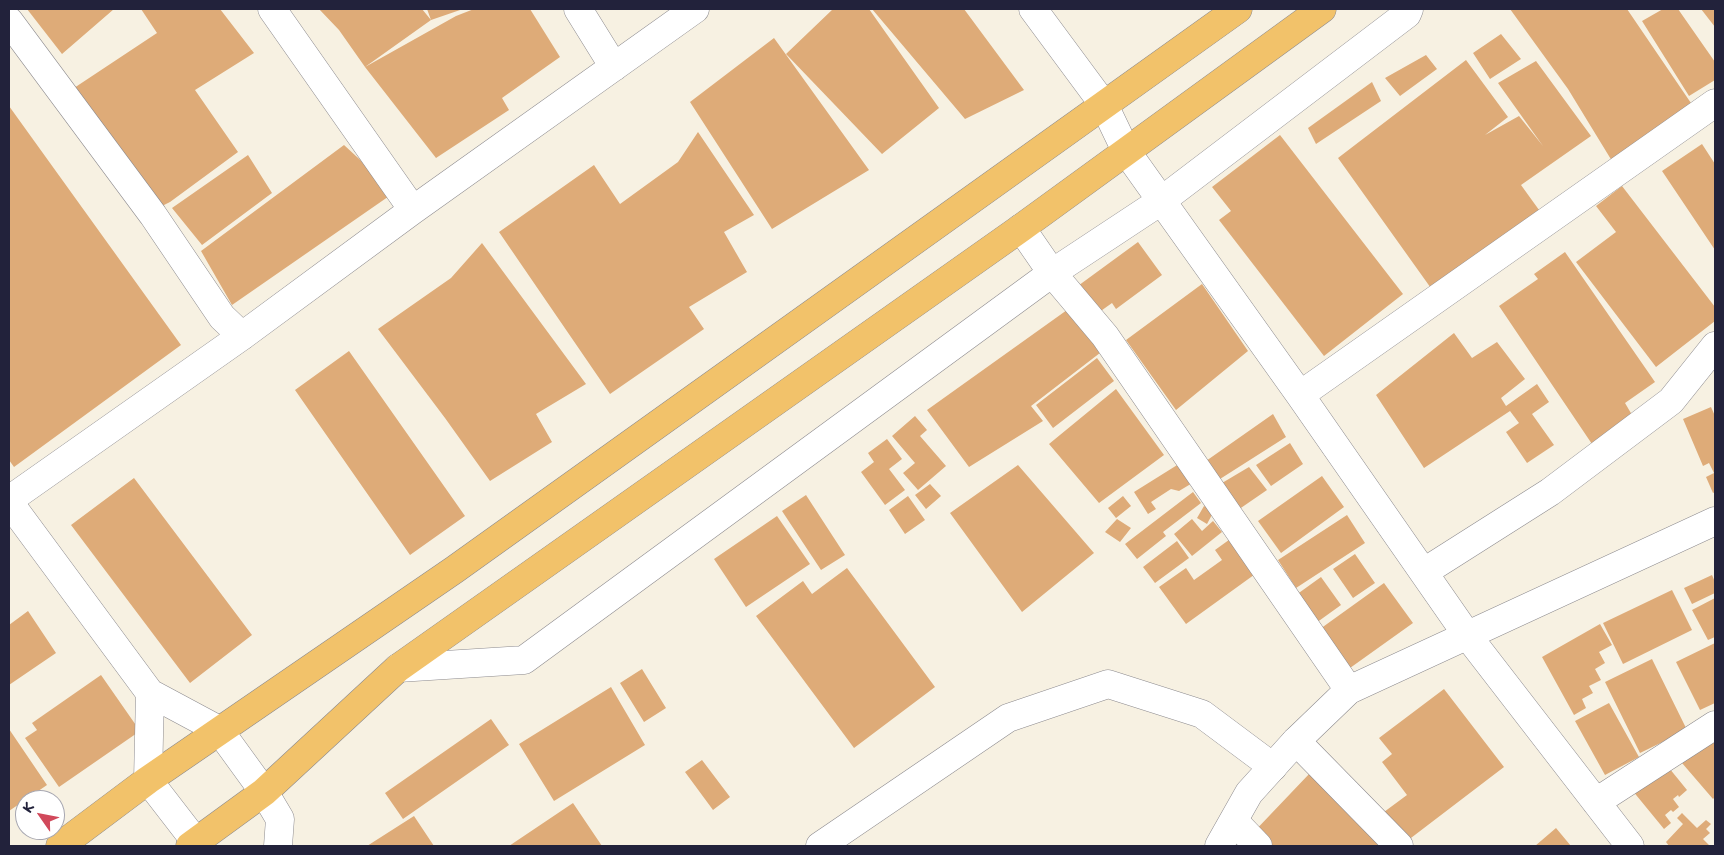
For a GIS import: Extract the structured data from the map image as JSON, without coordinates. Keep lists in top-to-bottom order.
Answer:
{
  "north": "top left"
}
